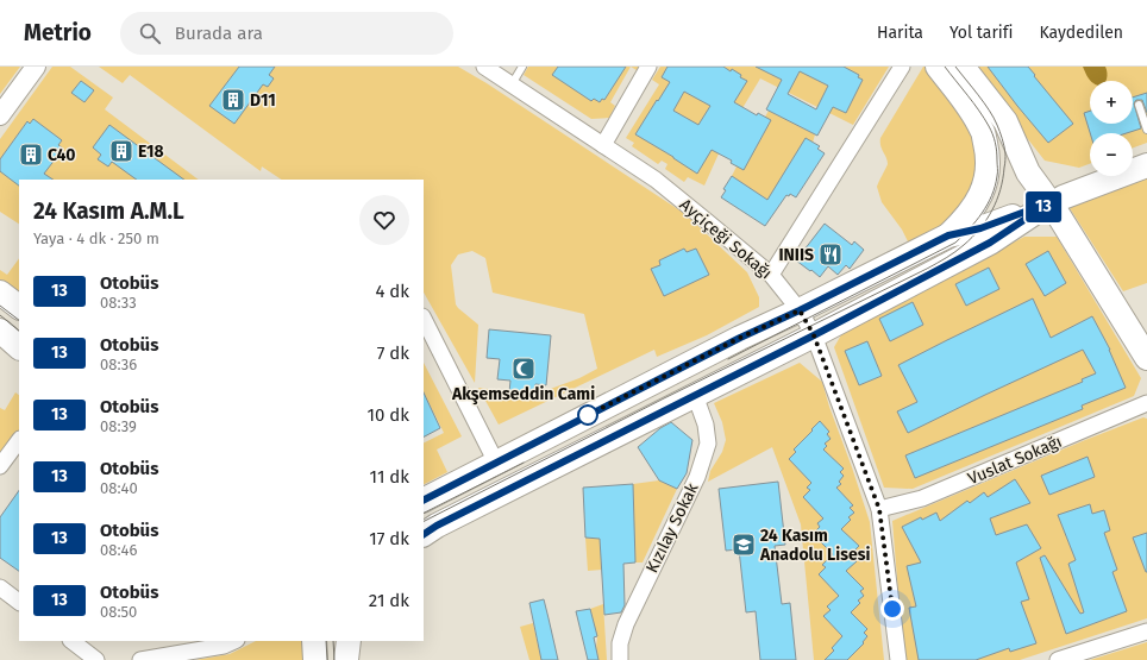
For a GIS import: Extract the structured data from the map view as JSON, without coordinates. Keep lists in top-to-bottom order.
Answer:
{
  "streets": {
    "street": ["Ayçiçeği Sokağı", "Vuslat Sokağı", "Kızılay Sokak"]
  },
  "crossings": [
    ["Ayçiçeği Sokağı", "Vuslat Sokağı"]
  ],
  "places": {
    "building": ["D11", "E18", "C40"],
    "restaurant": ["INIIS"],
    "mosque": ["Akşemseddin Cami"],
    "school or university": ["24 Kasım Anadolu Lisesi"]
  },
  "lines": ["bus line 13"],
  "page": {
    "header": "Metrio",
    "search": "Burada ara",
    "nav": ["Harita", "Yol tarifi", "Kaydedilen"],
    "on_map": "13",
    "map_buttons": ["+", "−"],
    "heading": ["24 Kasım A.M.L", "Yaya · 4 dk · 250 m"],
    "list": [
      {
        "mark": "13",
        "name": "Otobüs",
        "note": "08:33",
        "value": "4 dk"
      },
      {
        "mark": "13",
        "name": "Otobüs",
        "note": "08:36",
        "value": "7 dk"
      },
      {
        "mark": "13",
        "name": "Otobüs",
        "note": "08:39",
        "value": "10 dk"
      },
      {
        "mark": "13",
        "name": "Otobüs",
        "note": "08:40",
        "value": "11 dk"
      },
      {
        "mark": "13",
        "name": "Otobüs",
        "note": "08:46",
        "value": "17 dk"
      },
      {
        "mark": "13",
        "name": "Otobüs",
        "note": "08:50",
        "value": "21 dk"
      }
    ]
  }
}
